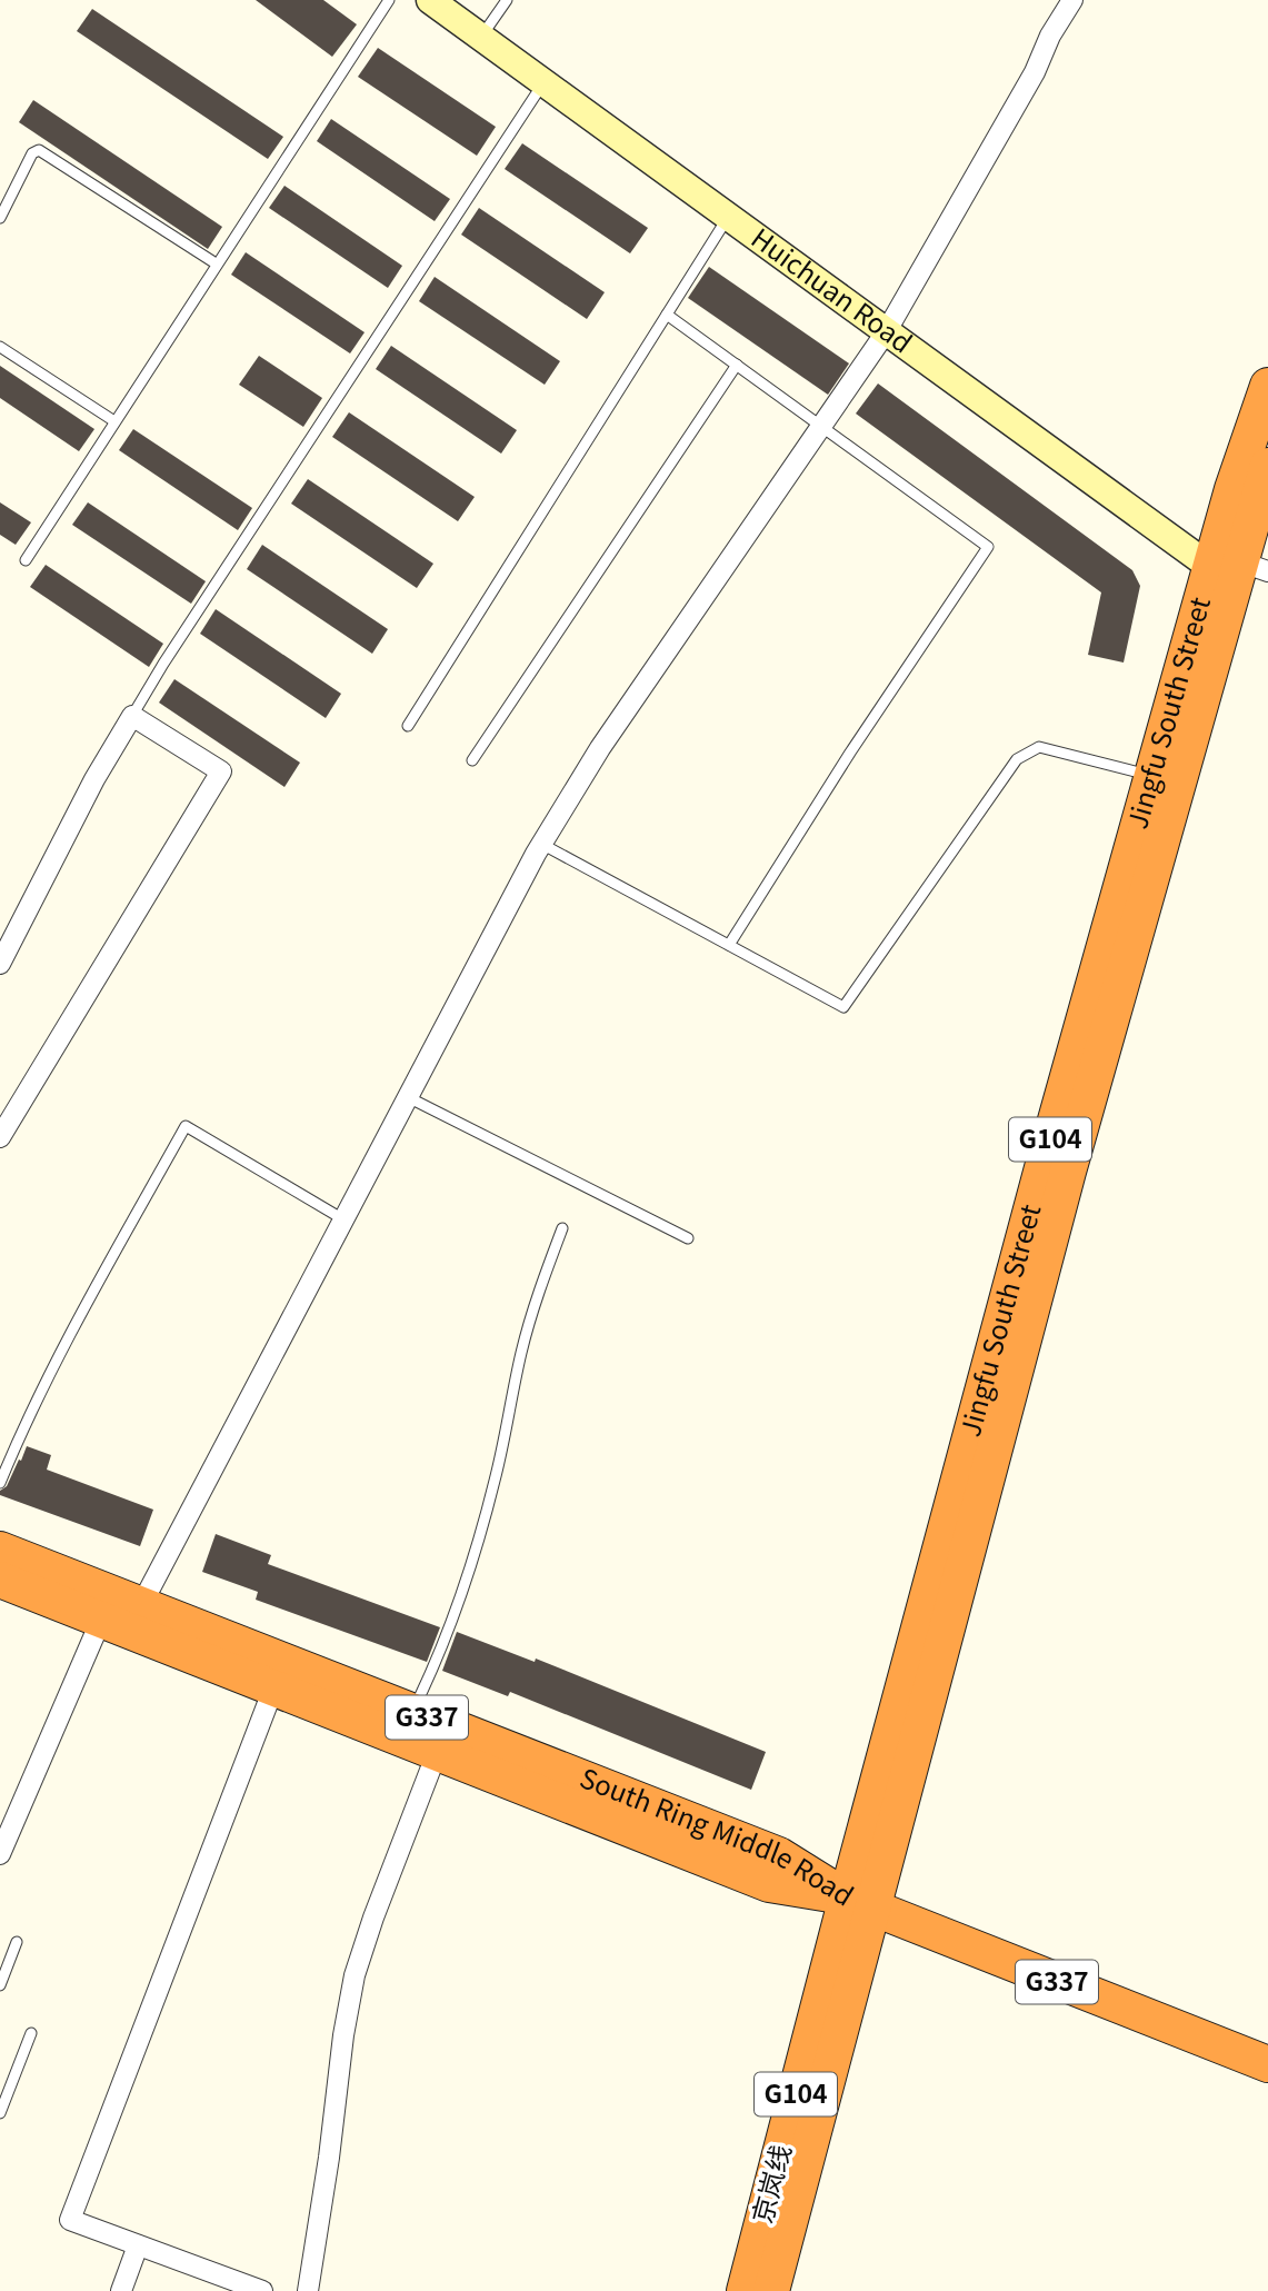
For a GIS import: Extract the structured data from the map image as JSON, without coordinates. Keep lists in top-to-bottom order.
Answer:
{
  "streets": {
    "highway": [
      "Jingfu South Street",
      "G104",
      "G337",
      "South Ring Middle Road",
      "京岚线"
    ],
    "street": ["Huichuan Road"]
  },
  "crossings": [
    ["Huichuan Road", "Jingfu South Street"],
    ["Jingfu South Street", "G337"],
    ["Jingfu South Street", "South Ring Middle Road"],
    ["Jingfu South Street", "京岚线"],
    ["G337", "South Ring Middle Road"],
    ["G337", "京岚线"],
    ["South Ring Middle Road", "京岚线"]
  ]
}
